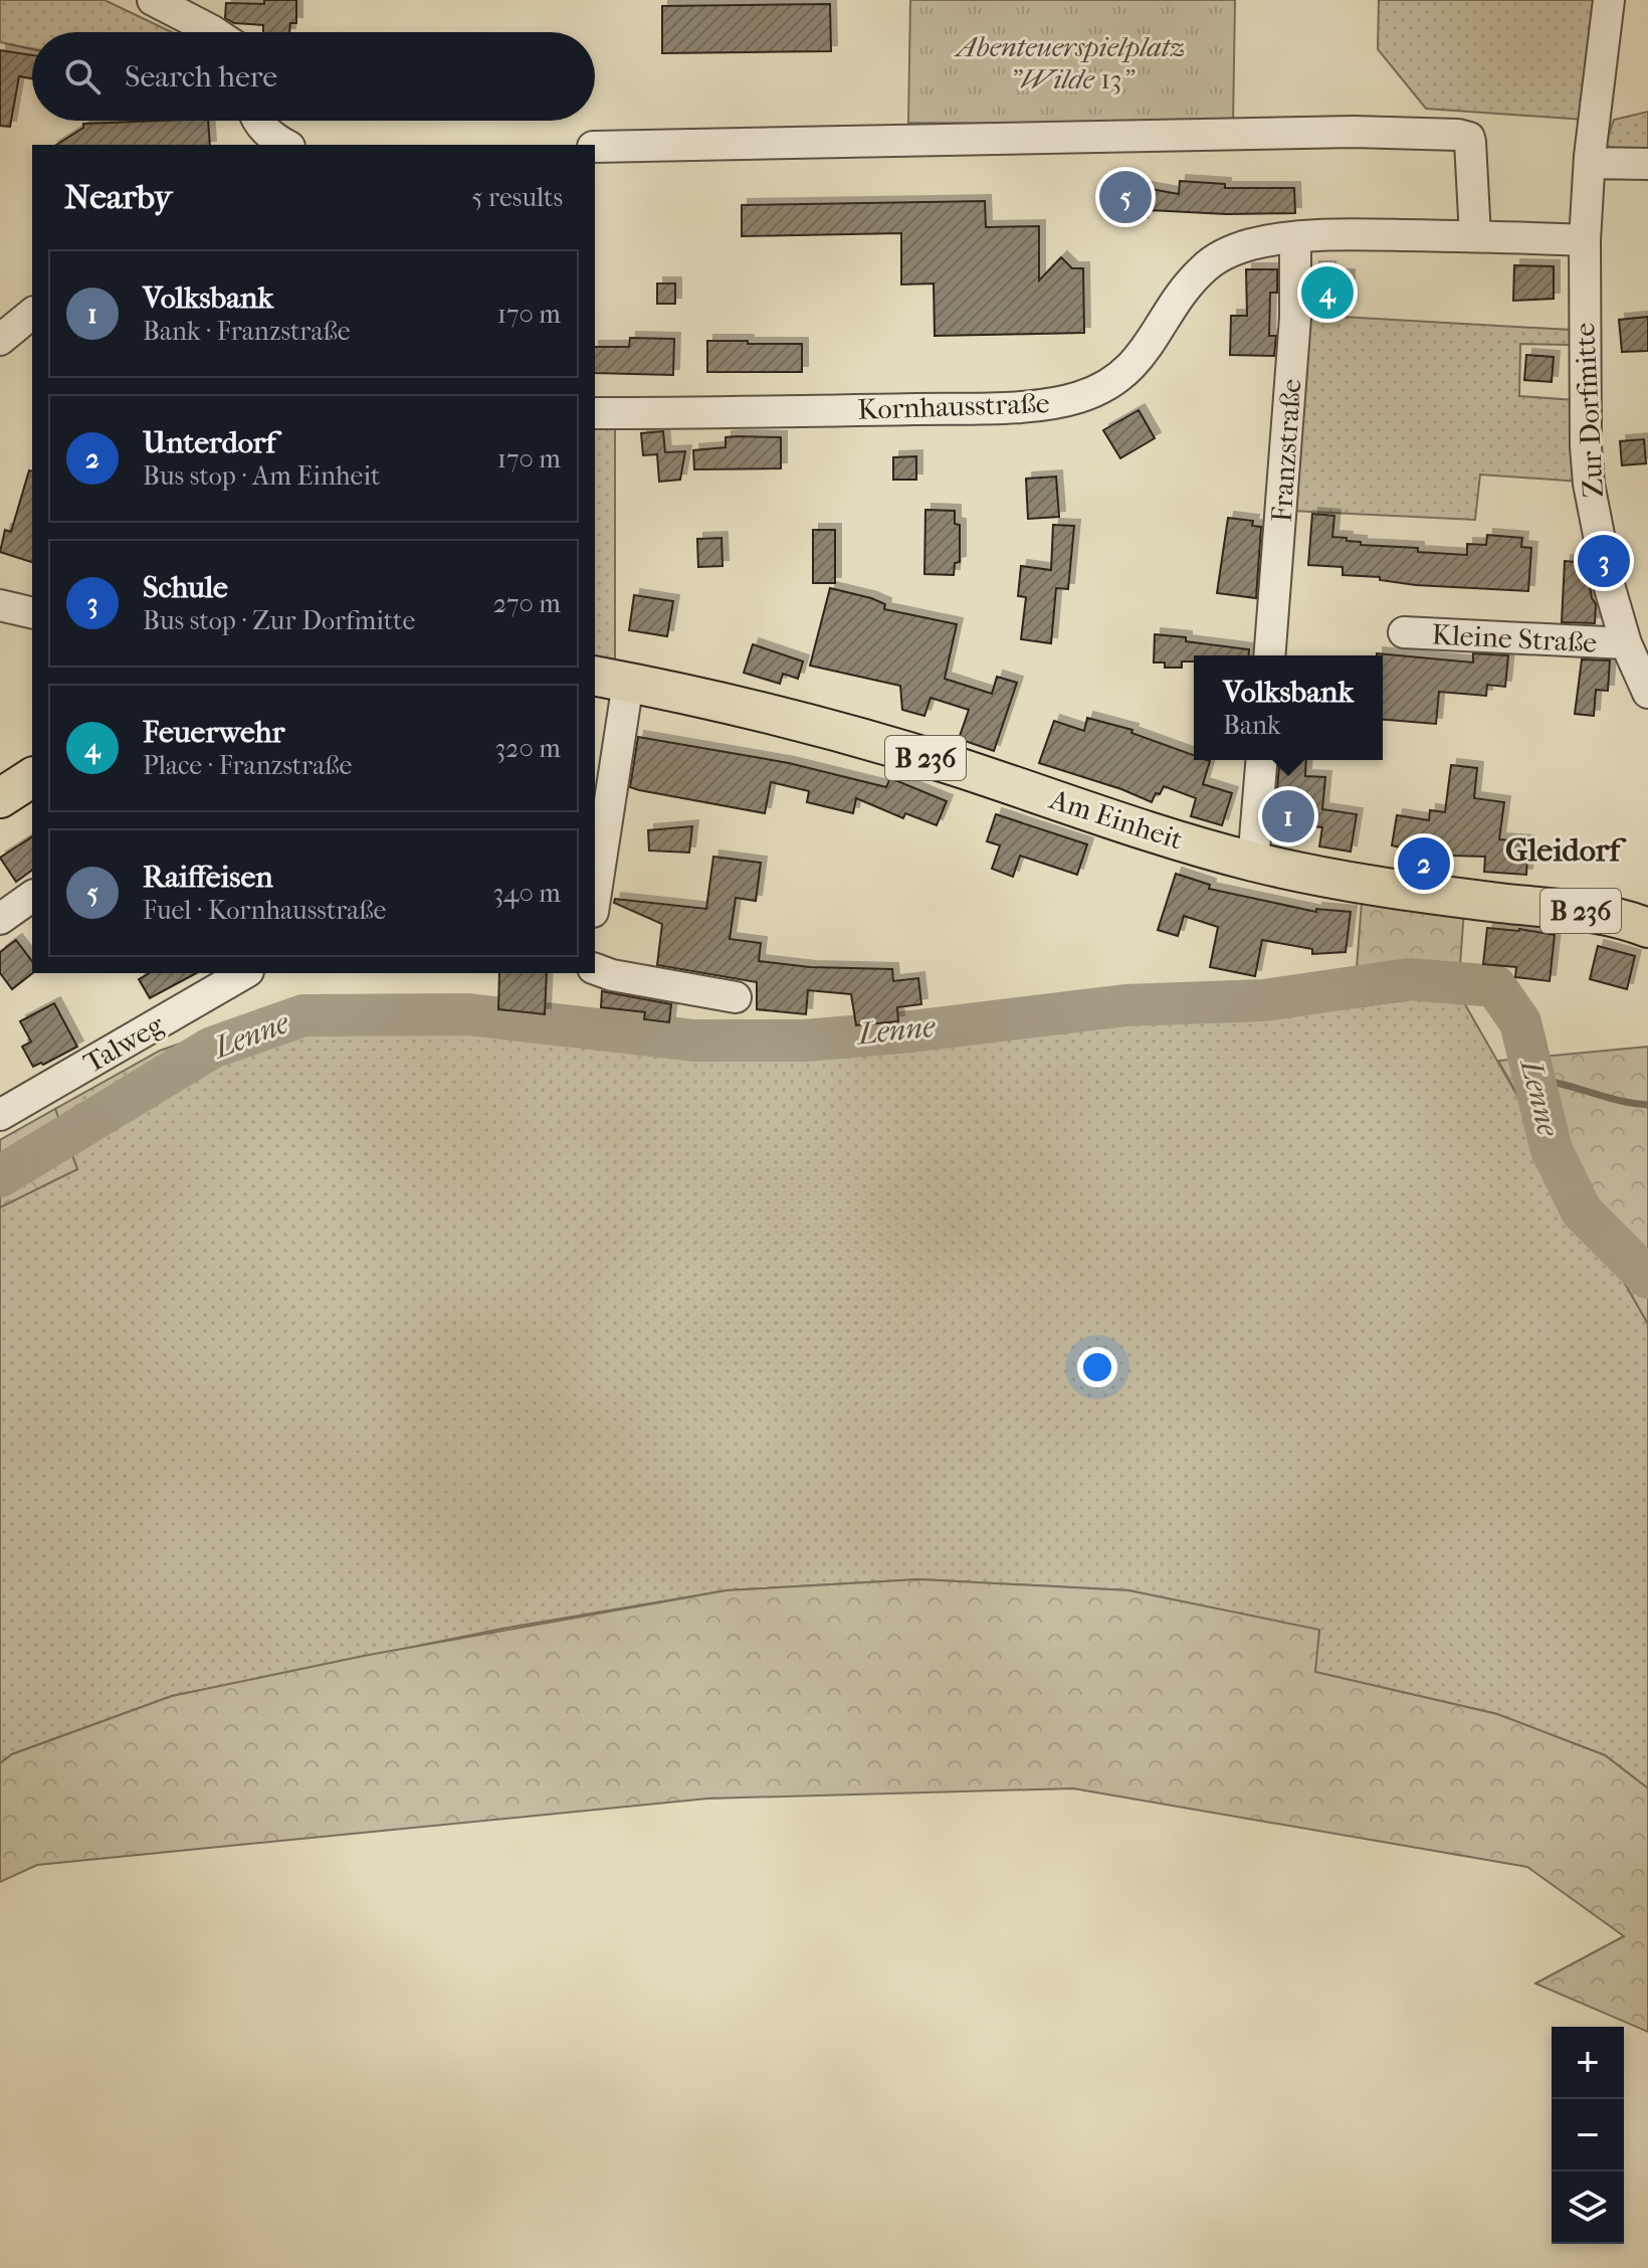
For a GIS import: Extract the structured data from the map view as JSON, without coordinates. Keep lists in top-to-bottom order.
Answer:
{
  "streets": {
    "main road": ["B 236", "Am Einheit"],
    "street": [
      "Kornhausstraße",
      "Zur Dorfmitte",
      "Franzstraße",
      "Kleine Straße",
      "Talweg"
    ]
  },
  "crossings": [
    ["Kornhausstraße", "Zur Dorfmitte"],
    ["Kornhausstraße", "Franzstraße"],
    ["Zur Dorfmitte", "Kleine Straße"]
  ],
  "districts": ["Gleidorf"],
  "water": ["Lenne"],
  "parks": ["Abenteuerspielplatz \"Wilde 13\""],
  "page": {
    "search": "Search here",
    "heading": ["Nearby", "5 results"],
    "pins": [
      "5",
      "4",
      "3",
      "1",
      "2"
    ],
    "list": [
      {
        "mark": "1",
        "name": "Volksbank",
        "note": "Bank · Franzstraße",
        "value": "170 m"
      },
      {
        "mark": "2",
        "name": "Unterdorf",
        "note": "Bus stop · Am Einheit",
        "value": "170 m"
      },
      {
        "mark": "3",
        "name": "Schule",
        "note": "Bus stop · Zur Dorfmitte",
        "value": "270 m"
      },
      {
        "mark": "4",
        "name": "Feuerwehr",
        "note": "Place · Franzstraße",
        "value": "320 m"
      },
      {
        "mark": "5",
        "name": "Raiffeisen",
        "note": "Fuel · Kornhausstraße",
        "value": "340 m"
      }
    ],
    "popup": ["Volksbank", "Bank"],
    "map_buttons": ["+", "−"]
  }
}
